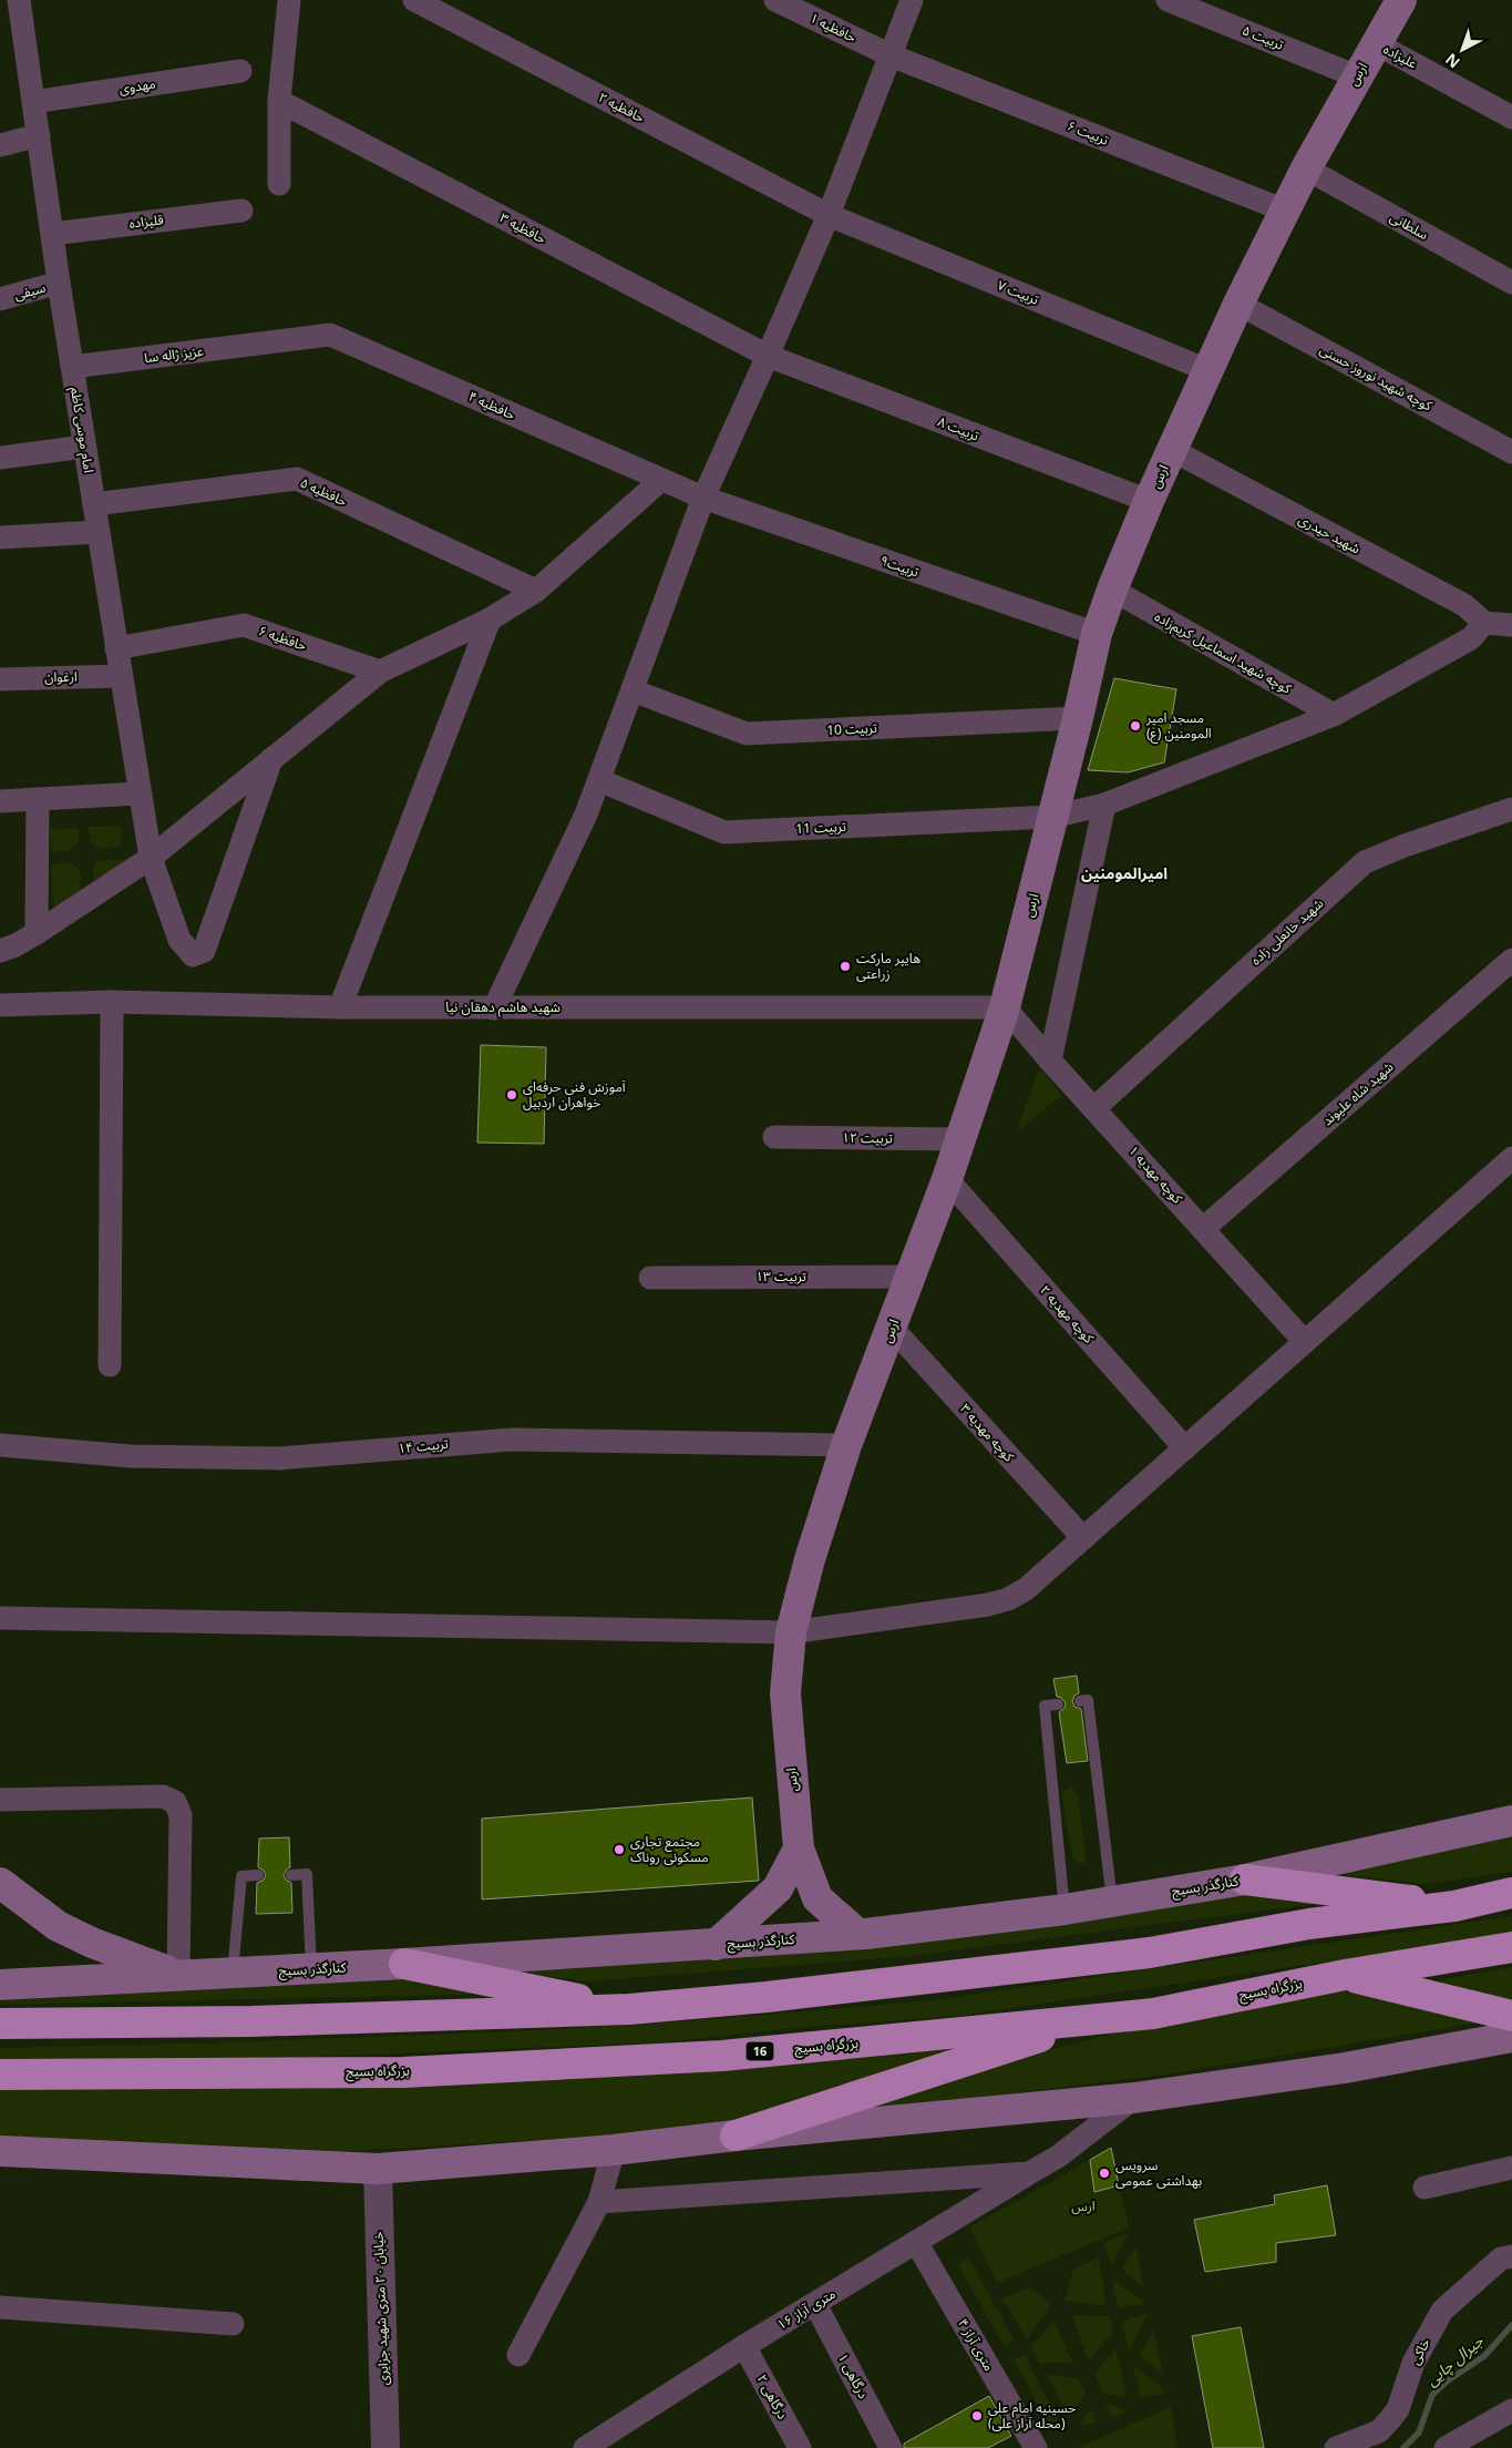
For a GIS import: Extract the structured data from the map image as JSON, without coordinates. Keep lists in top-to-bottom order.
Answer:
{
  "streets": {
    "highway": ["بزرگراه بسیج", "16"],
    "main road": ["ارس", "کنارگذر بسیج"],
    "street": [
      "حافظیه ۱",
      "تربیت ۵",
      "علیزاده",
      "مهدوی",
      "حافظیه ۲",
      "تربیت ۶",
      "قلیزاده",
      "سلطانی",
      "حافظیه ۳",
      "سیفی",
      "تربیت ۷",
      "عزیز ژاله سا",
      "کوچه شهید نوروز حسنی",
      "حافظیه ۴",
      "تربیت ۸",
      "امام موسی کاظم",
      "حافظیه ۵",
      "شهید حیدری",
      "تربیت۹",
      "حافظیه ۶",
      "کوچه شهید اسماعیل کریم‌زاده",
      "ارغوان",
      "تربیت 10",
      "تربیت 11",
      "شهید خانعلی زاده",
      "شهید هاشم دهقان نیا",
      "شهید شاه علیوند",
      "تربیت ۱۲",
      "کوچه مهدیه ۱",
      "تربیت ۱۳",
      "کوچه مهدیه ۲",
      "کوچه مهدیه ۳",
      "تربیت ۱۴",
      "خیابان ۲۰ متری شهید جزایری",
      "۱۶ متری آراز",
      "۴ متری آراز",
      "خاکی",
      "درگاهی ۱",
      "درگاهی ۲"
    ]
  },
  "crossings": [
    ["حافظیه ۱", "تربیت ۶"],
    ["تربیت ۵", "ارس"],
    ["علیزاده", "ارس"],
    ["ارس", "تربیت ۶"],
    ["ارس", "سلطانی"],
    ["ارس", "تربیت ۷"],
    ["ارس", "کوچه شهید نوروز حسنی"],
    ["ارس", "تربیت ۸"],
    ["ارس", "شهید حیدری"],
    ["ارس", "تربیت۹"],
    ["ارس", "کوچه شهید اسماعیل کریم‌زاده"],
    ["ارس", "تربیت 10"],
    ["ارس", "تربیت 11"],
    ["ارس", "شهید هاشم دهقان نیا"],
    ["ارس", "تربیت ۱۲"],
    ["ارس", "کوچه مهدیه ۱"],
    ["ارس", "تربیت ۱۳"],
    ["ارس", "کوچه مهدیه ۲"],
    ["ارس", "کوچه مهدیه ۳"],
    ["ارس", "تربیت ۱۴"],
    ["مهدوی", "امام موسی کاظم"],
    ["حافظیه ۲", "تربیت ۷"],
    ["قلیزاده", "امام موسی کاظم"],
    ["حافظیه ۳", "تربیت ۸"],
    ["سیفی", "امام موسی کاظم"],
    ["عزیز ژاله سا", "حافظیه ۴"],
    ["عزیز ژاله سا", "امام موسی کاظم"],
    ["حافظیه ۴", "تربیت۹"],
    ["امام موسی کاظم", "حافظیه ۵"],
    ["امام موسی کاظم", "حافظیه ۶"],
    ["امام موسی کاظم", "ارغوان"],
    ["شهید حیدری", "تربیت 11"],
    ["کوچه شهید اسماعیل کریم‌زاده", "تربیت 11"],
    ["شهید خانعلی زاده", "کوچه مهدیه ۱"],
    ["شهید هاشم دهقان نیا", "کوچه مهدیه ۱"],
    ["شهید شاه علیوند", "کوچه مهدیه ۱"],
    ["۱۶ متری آراز", "۴ متری آراز"],
    ["۱۶ متری آراز", "درگاهی ۱"],
    ["۱۶ متری آراز", "درگاهی ۲"]
  ],
  "districts": ["امیرالمومنین"],
  "water": ["جیرال چایی"],
  "parks": ["ارس"],
  "places": [
    "مسجد امیر المومنین (ع)",
    "هایپر مارکت زراعتی",
    "آموزش فنی حرفه‌ای خواهران اردبیل",
    "مجتمع تجاری مسکونی روناک",
    "سرویس بهداشتی عمومی",
    "حسینیه امام علی (محله آراز علی)"
  ],
  "north": "bottom left"
}
